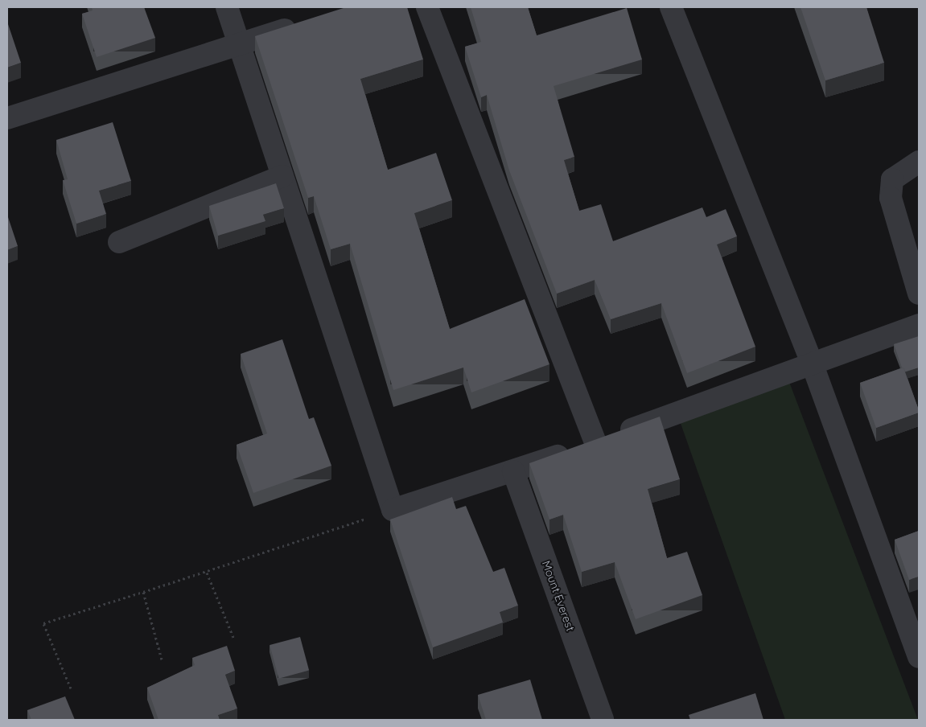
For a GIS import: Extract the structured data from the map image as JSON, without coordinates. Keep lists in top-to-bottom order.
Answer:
{
  "streets": {
    "street": ["Mount Everest"]
  }
}
